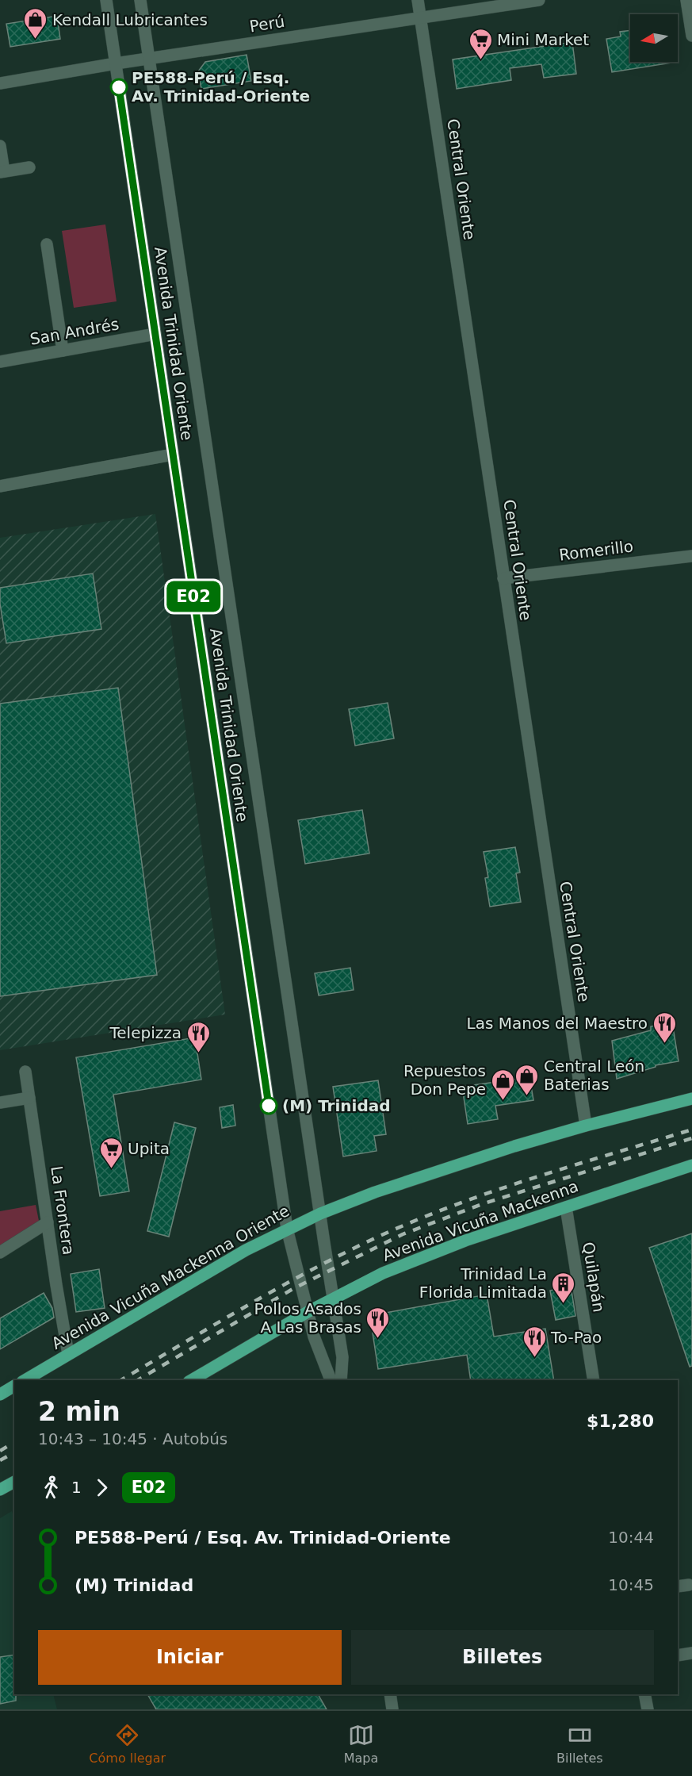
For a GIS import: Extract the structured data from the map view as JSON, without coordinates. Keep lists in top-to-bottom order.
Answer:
{
  "streets": {
    "main road": ["Avenida Vicuña Mackenna", "Avenida Vicuña Mackenna Oriente"],
    "street": [
      "Perú",
      "Central Oriente",
      "San Andrés",
      "Avenida Trinidad Oriente",
      "Romerillo",
      "La Frontera",
      "Quilapán"
    ]
  },
  "crossings": [
    ["Perú", "Central Oriente"],
    ["Perú", "Avenida Trinidad Oriente"],
    ["Central Oriente", "Romerillo"],
    ["Central Oriente", "Avenida Vicuña Mackenna Oriente"],
    ["San Andrés", "Avenida Trinidad Oriente"],
    ["Avenida Trinidad Oriente", "Avenida Vicuña Mackenna"],
    ["Avenida Trinidad Oriente", "Avenida Vicuña Mackenna Oriente"],
    ["La Frontera", "Avenida Vicuña Mackenna Oriente"],
    ["Avenida Vicuña Mackenna", "Quilapán"]
  ],
  "places": {
    "shop": ["Kendall Lubricantes", "Central León Baterias", "Repuestos Don Pepe"],
    "supermarket": ["Mini Market", "Upita"],
    "other": ["PE588-Perú / Esq. Av. Trinidad-Oriente", "(M) Trinidad"],
    "restaurant": [
      "Las Manos del Maestro",
      "Telepizza",
      "Pollos Asados A Las Brasas",
      "To-Pao"
    ],
    "building": ["Trinidad La Florida Limitada"]
  },
  "lines": ["bus line E02"],
  "north": "left",
  "page": {
    "on_map": "E02",
    "heading": ["2 min", "10:43 – 10:45 · Autobús", "$1,280"],
    "legs": ["1", "E02"],
    "list": [
      {
        "name": "PE588-Perú / Esq. Av. Trinidad-Oriente",
        "value": "10:44"
      },
      {
        "name": "(M) Trinidad",
        "value": "10:45"
      }
    ],
    "buttons": ["Iniciar", "Billetes"],
    "tabs": ["Cómo llegar", "Mapa", "Billetes"]
  }
}
